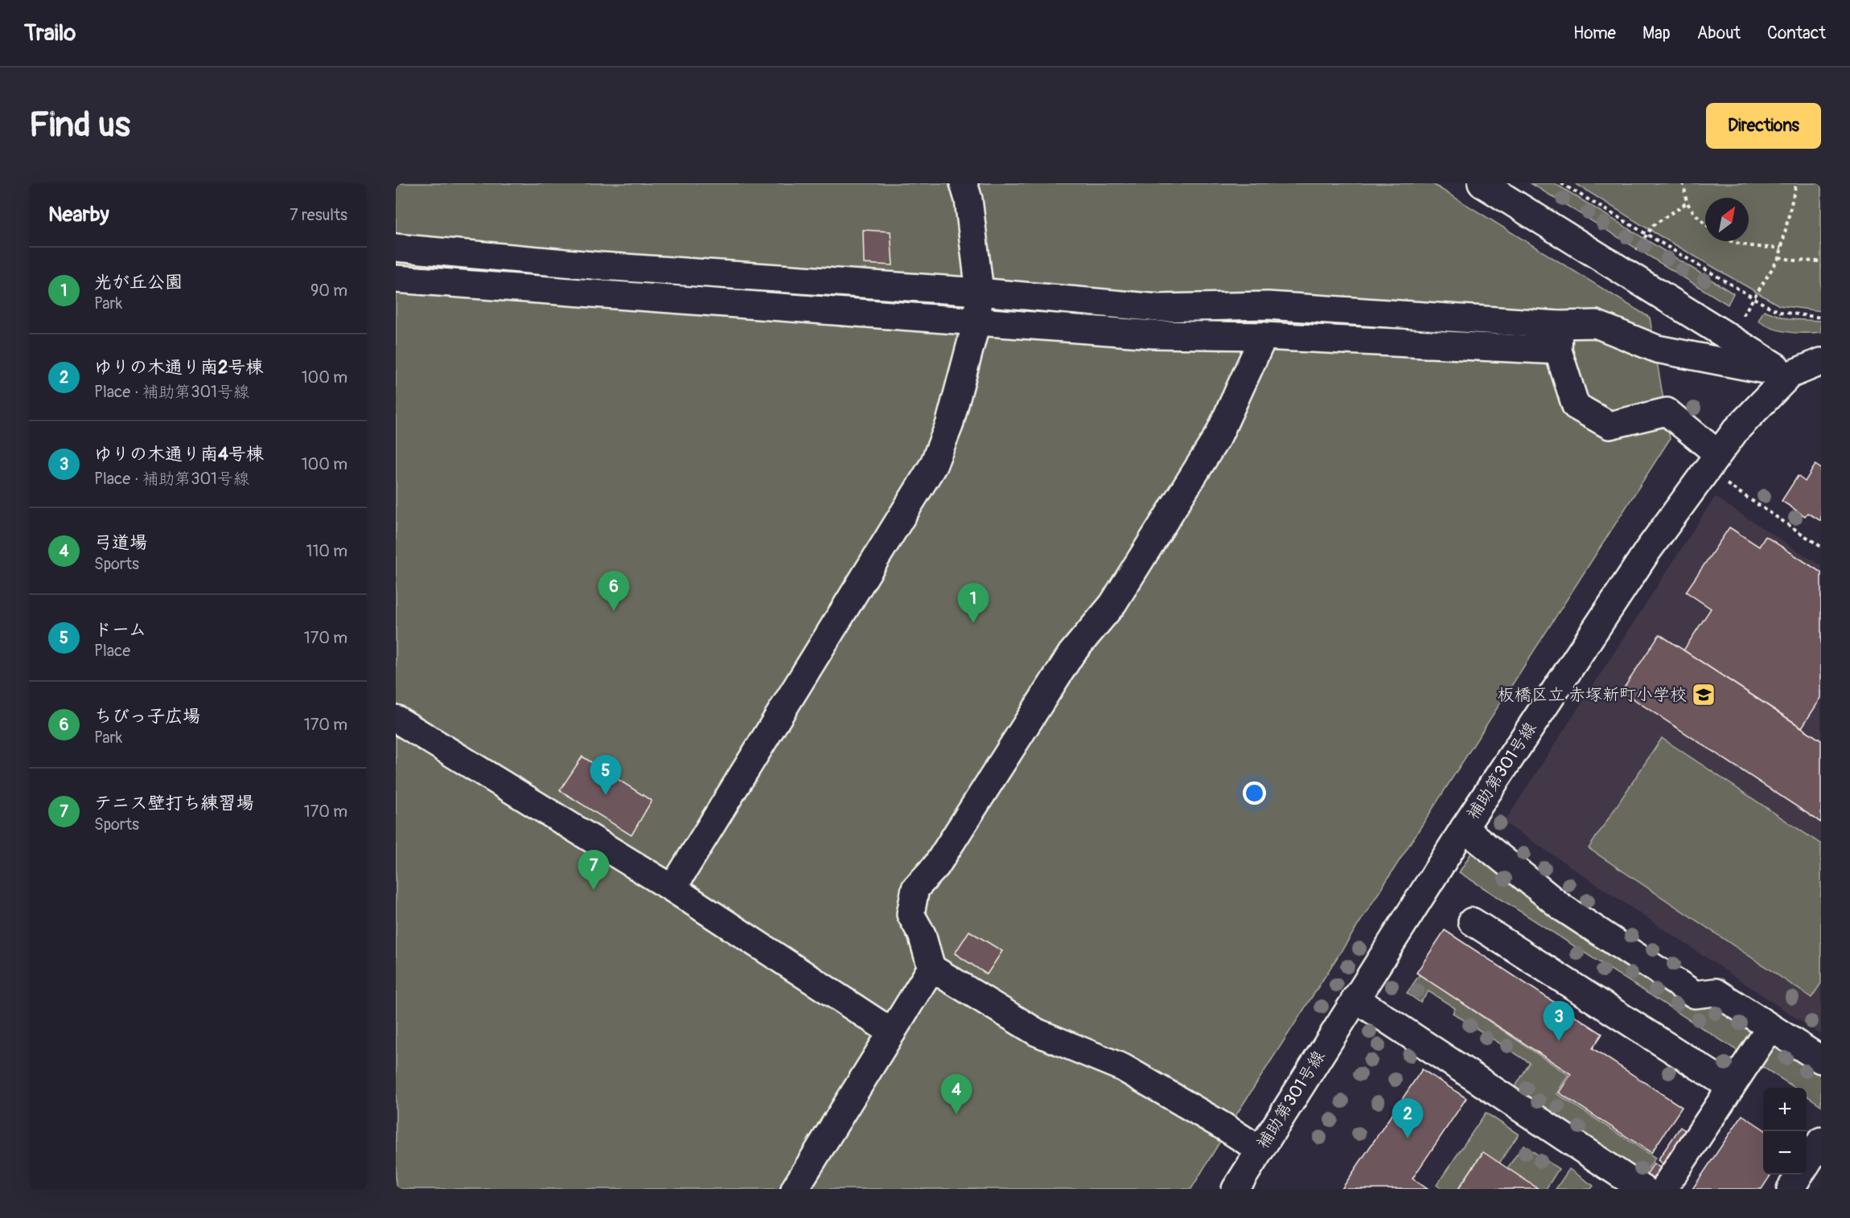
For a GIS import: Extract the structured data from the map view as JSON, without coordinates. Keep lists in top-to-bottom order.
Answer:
{
  "streets": {
    "street": ["補助第301号線"]
  },
  "places": {
    "school or university": ["板橋区立 赤塚新町小学校"]
  },
  "north": "top right",
  "page": {
    "header": "Trailo",
    "nav": [
      "Home",
      "Map",
      "About",
      "Contact"
    ],
    "buttons": "Directions",
    "title": "Find us",
    "heading": ["Nearby", "7 results"],
    "list": [
      {
        "mark": "1",
        "name": "光が丘公園",
        "note": "Park",
        "value": "90 m"
      },
      {
        "mark": "2",
        "name": "ゆりの木通り南2号棟",
        "note": "Place · 補助第301号線",
        "value": "100 m"
      },
      {
        "mark": "3",
        "name": "ゆりの木通り南4号棟",
        "note": "Place · 補助第301号線",
        "value": "100 m"
      },
      {
        "mark": "4",
        "name": "弓道場",
        "note": "Sports",
        "value": "110 m"
      },
      {
        "mark": "5",
        "name": "ドーム",
        "note": "Place",
        "value": "170 m"
      },
      {
        "mark": "6",
        "name": "ちびっ子広場",
        "note": "Park",
        "value": "170 m"
      },
      {
        "mark": "7",
        "name": "テニス壁打ち練習場",
        "note": "Sports",
        "value": "170 m"
      }
    ],
    "pins": [
      "6",
      "1",
      "5",
      "7",
      "3",
      "4",
      "2"
    ],
    "map_buttons": ["+", "−"]
  }
}
